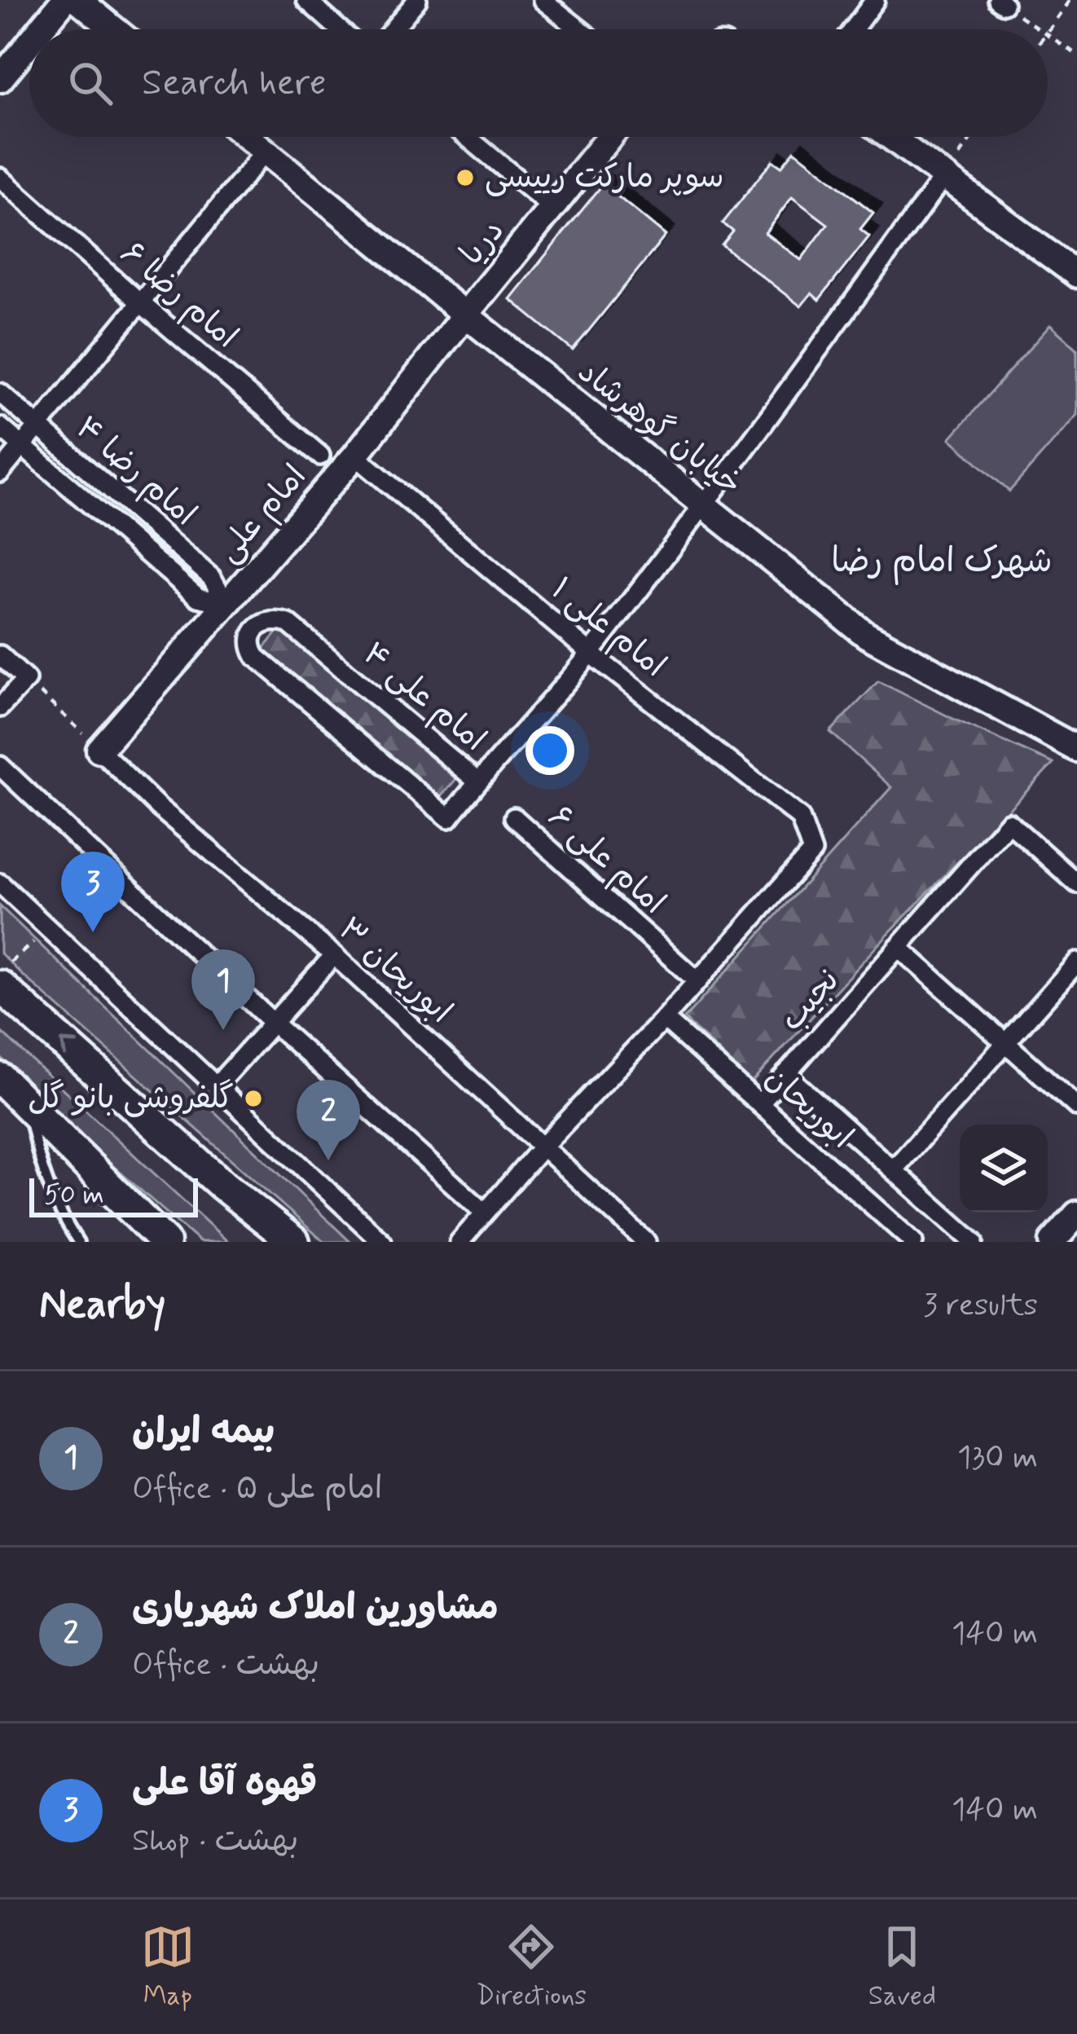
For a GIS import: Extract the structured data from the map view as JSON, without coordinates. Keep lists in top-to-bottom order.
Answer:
{
  "streets": {
    "main road": ["دریا", "خیابان گوهرشاد", "امام علی"],
    "street": [
      "امام رضا ۶",
      "امام رضا ۴",
      "امام علی ۱",
      "امام علی ۴",
      "امام علی ۶",
      "ابوریحان ۳",
      "نجیب",
      "ابوریحان"
    ]
  },
  "crossings": [
    ["دریا", "خیابان گوهرشاد"],
    ["دریا", "امام علی"],
    ["خیابان گوهرشاد", "امام علی"],
    ["امام رضا ۴", "امام علی"],
    ["امام علی", "امام علی ۱"],
    ["امام علی", "ابوریحان ۳"],
    ["امام علی ۱", "امام علی ۶"]
  ],
  "districts": ["شهرک امام رضا"],
  "places": ["سوپر مارکت رییسی", "گلفروشی بانو گل"],
  "scale_bar": "50 m",
  "page": {
    "search": "Search here",
    "pins": ["3", "1", "2"],
    "scale": "50 m",
    "heading": ["Nearby", "3 results"],
    "list": [
      {
        "mark": "1",
        "name": "بیمه ایران",
        "note": "Office · امام علی ۵",
        "value": "130 m"
      },
      {
        "mark": "2",
        "name": "مشاورین املاک شهریاری",
        "note": "Office · بهشت",
        "value": "140 m"
      },
      {
        "mark": "3",
        "name": "قهوه آقا علی",
        "note": "Shop · بهشت",
        "value": "140 m"
      }
    ],
    "nav": ["Map", "Directions", "Saved"]
  }
}
